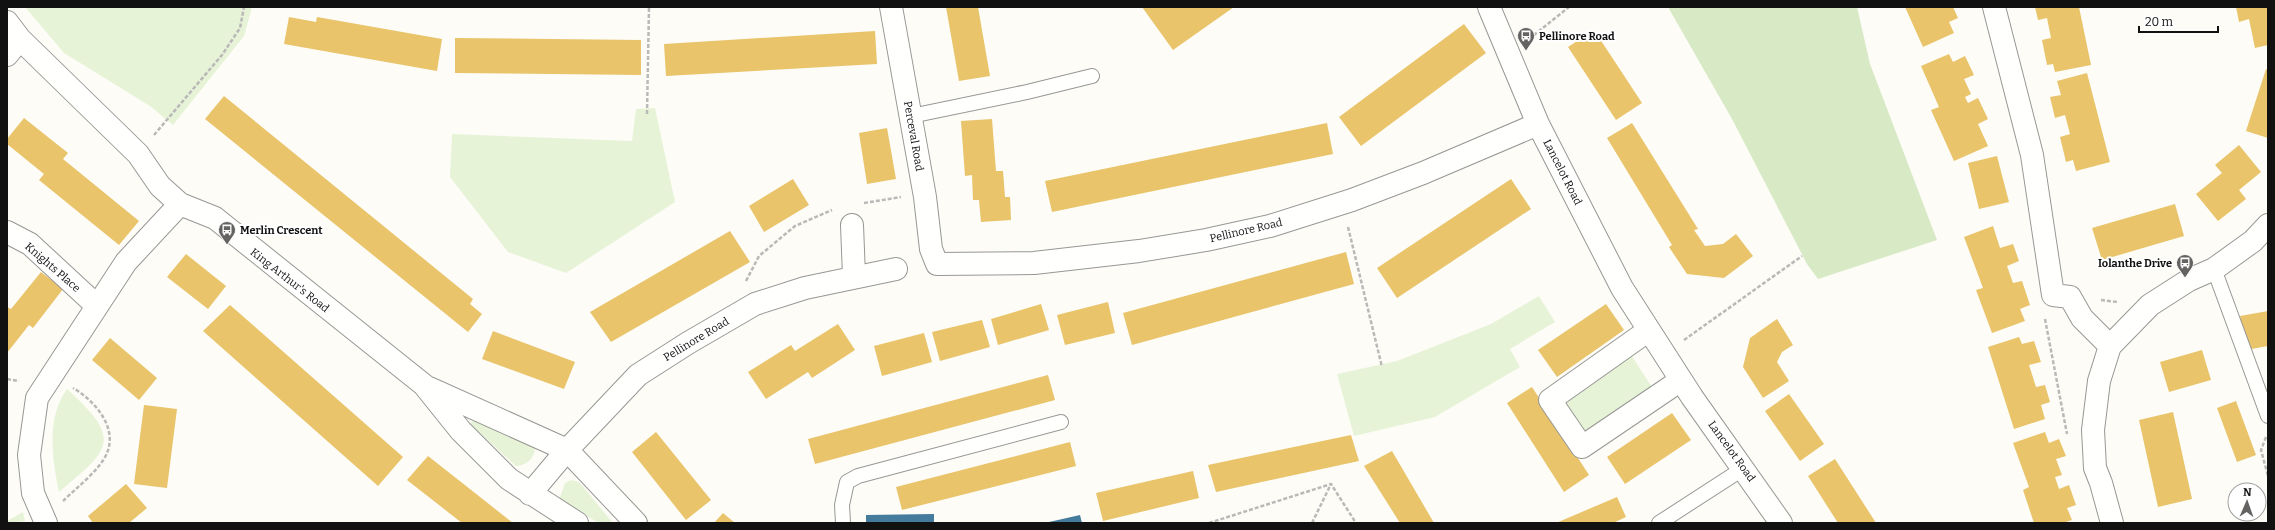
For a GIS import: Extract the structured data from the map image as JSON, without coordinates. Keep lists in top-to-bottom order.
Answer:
{
  "streets": {
    "street": [
      "Perceval Road",
      "Lancelot Road",
      "Pellinore Road",
      "Knights Place",
      "King Arthur's Road"
    ]
  },
  "crossings": [
    ["Perceval Road", "Pellinore Road"],
    ["Lancelot Road", "Pellinore Road"],
    ["Pellinore Road", "King Arthur's Road"]
  ],
  "places": {
    "bus stop": ["Pellinore Road", "Merlin Crescent", "Iolanthe Drive"]
  },
  "scale_bar": "20 m",
  "north": "top"
}
